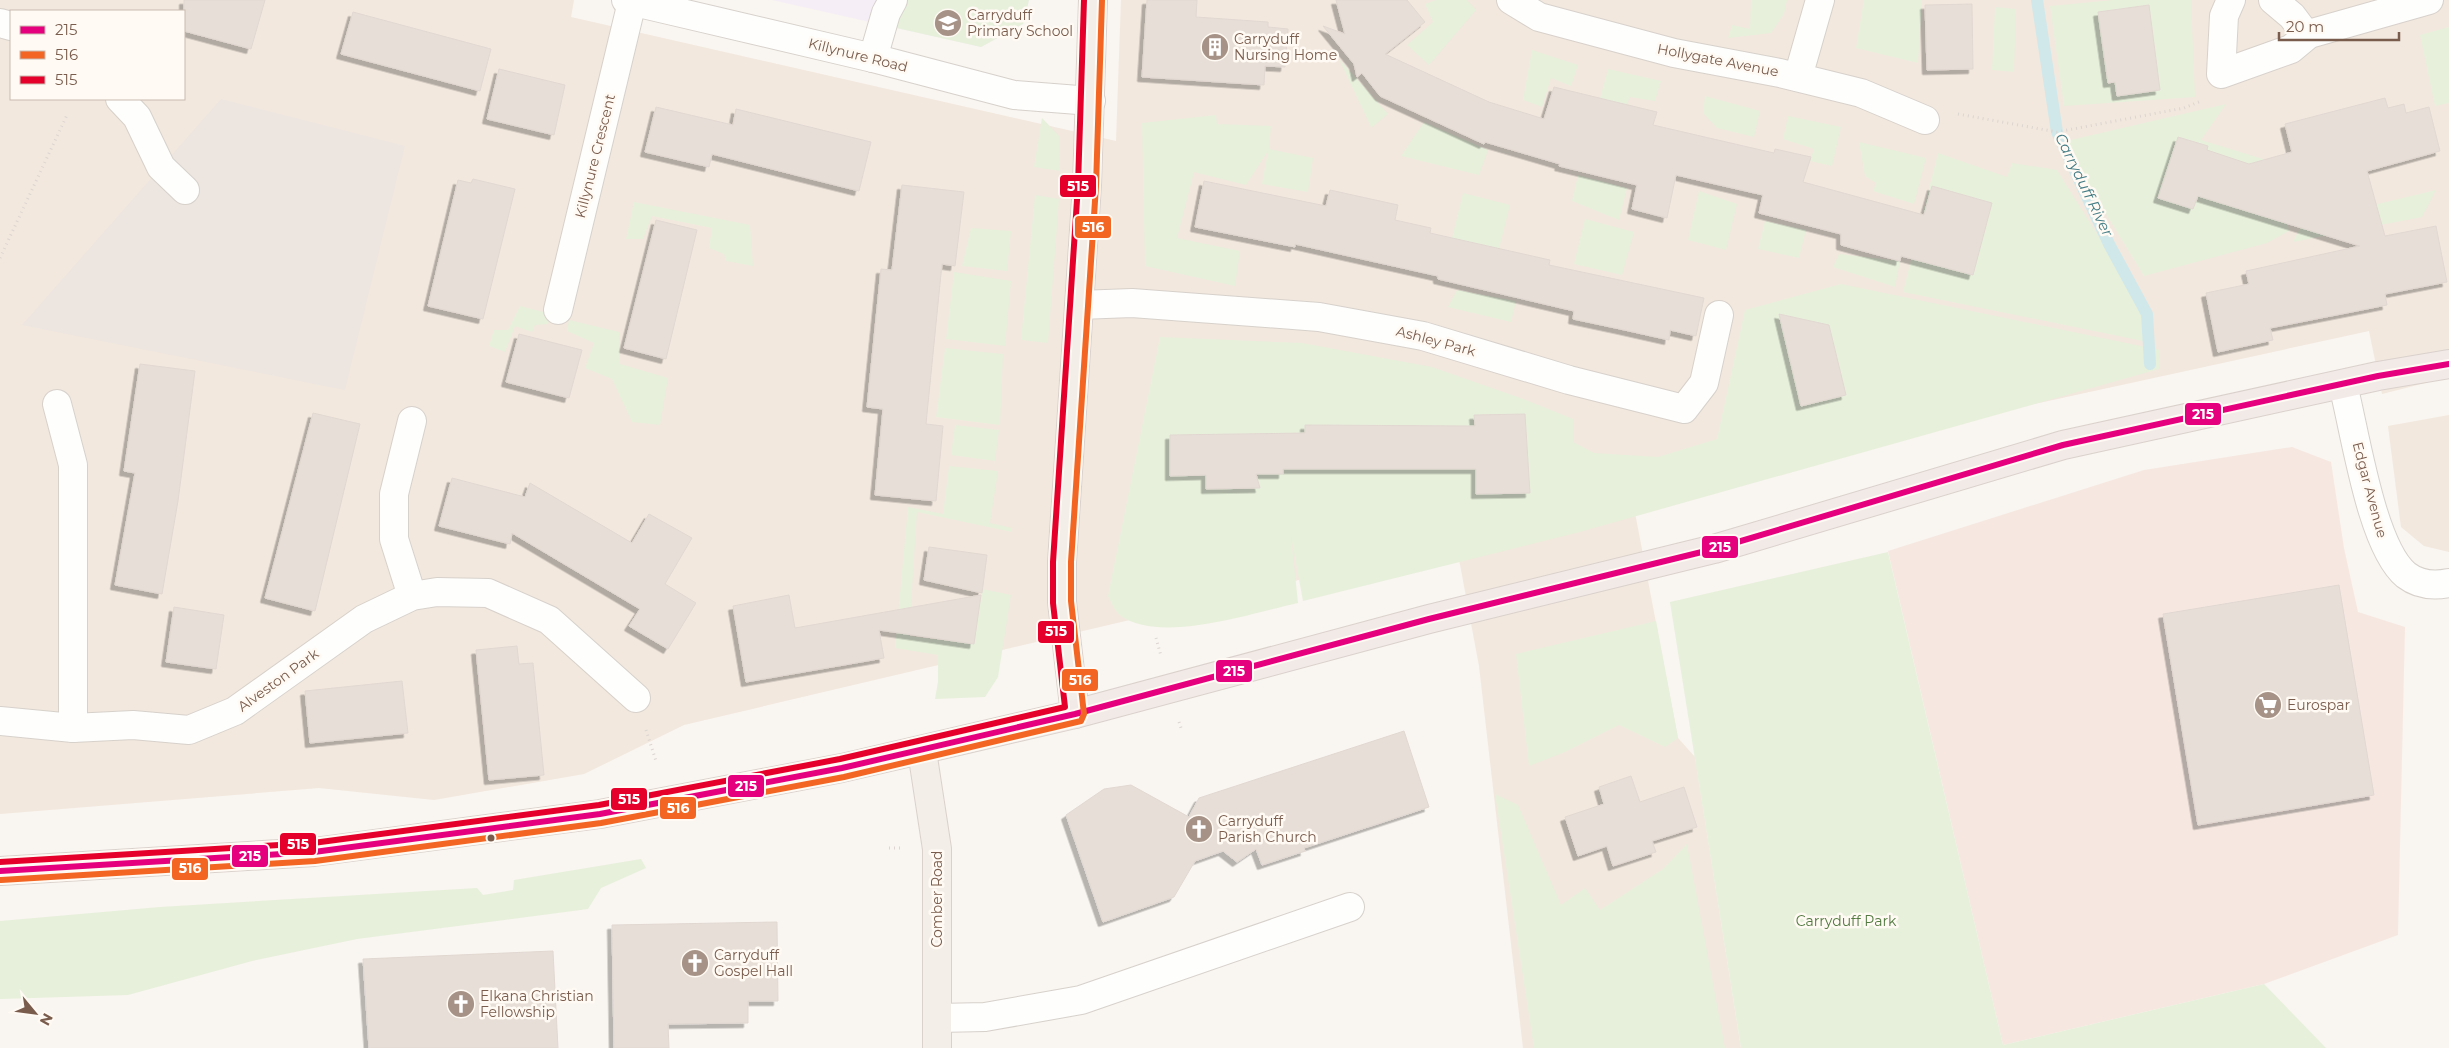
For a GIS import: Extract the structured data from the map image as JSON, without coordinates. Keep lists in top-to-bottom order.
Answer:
{
  "streets": {
    "main road": ["Comber Road"],
    "street": [
      "Killynure Road",
      "Hollygate Avenue",
      "Killynure Crescent",
      "Ashley Park",
      "Edgar Avenue",
      "Alveston Park"
    ]
  },
  "crossings": [
    ["Killynure Road", "Killynure Crescent"]
  ],
  "water": ["Carryduff River"],
  "parks": ["Carryduff Park"],
  "places": {
    "school or university": ["Carryduff Primary School"],
    "building": ["Carryduff Nursing Home"],
    "supermarket": ["Eurospar"],
    "church": ["Carryduff Parish Church", "Carryduff Gospel Hall", "Elkana Christian Fellowship"]
  },
  "lines": ["transit line 516", "transit line 515", "transit line 215"],
  "legend": ["215", "516", "515"],
  "scale_bar": "20 m",
  "north": "bottom right"
}
